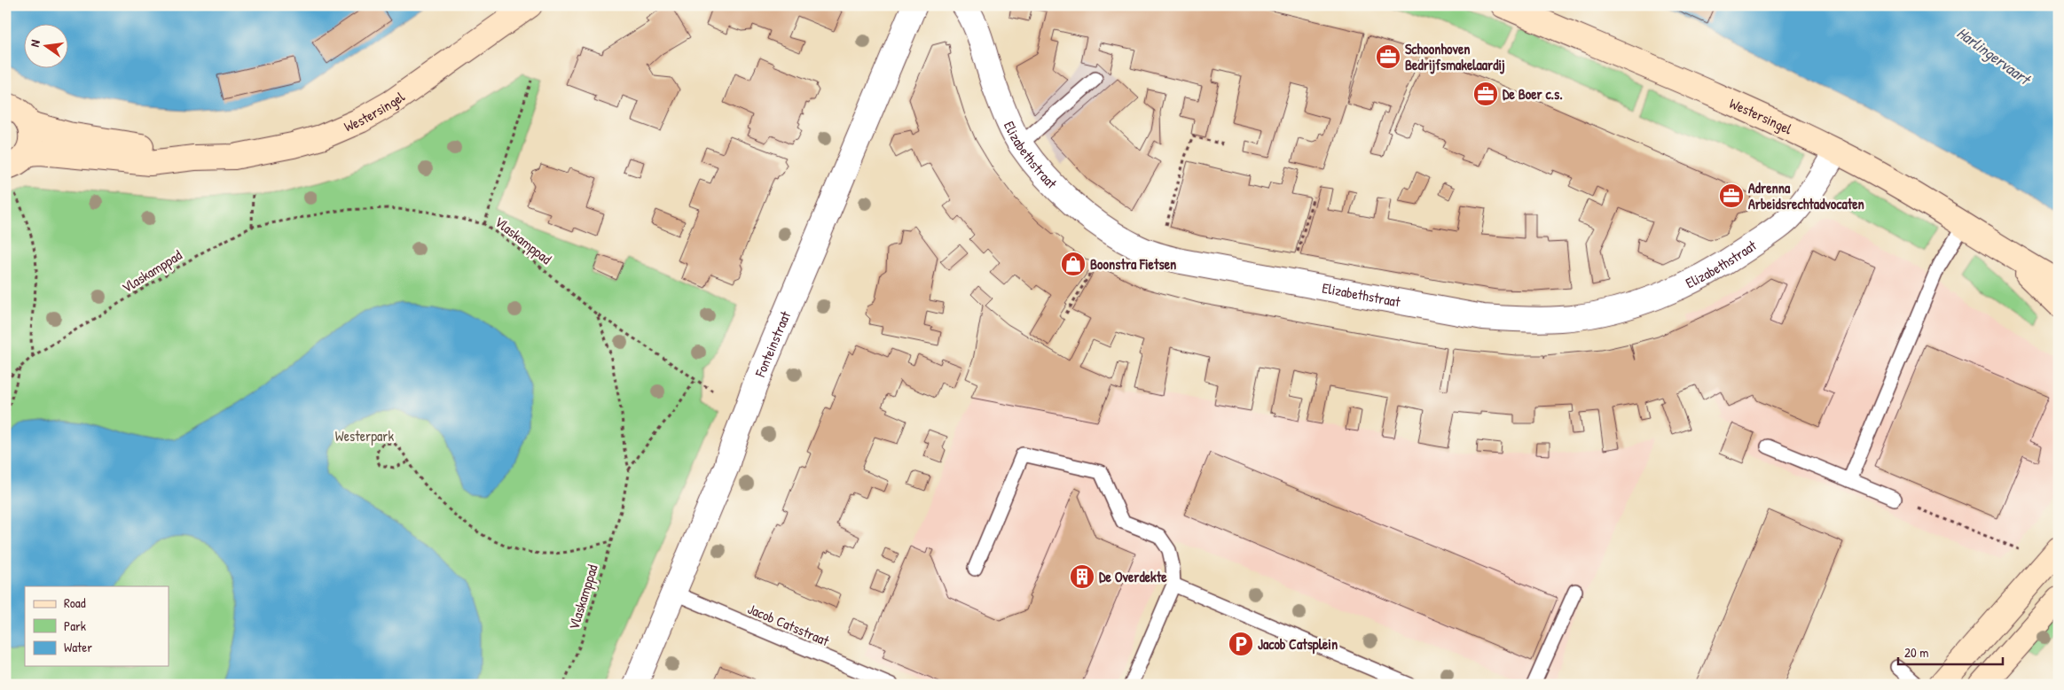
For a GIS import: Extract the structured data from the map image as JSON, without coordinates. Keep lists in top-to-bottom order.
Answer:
{
  "streets": {
    "main road": ["Westersingel"],
    "street": ["Elizabethstraat", "Fonteinstraat"],
    "lane": ["Jacob Catsstraat"],
    "path": ["Vlaskamppad"]
  },
  "crossings": [
    ["Westersingel", "Elizabethstraat"],
    ["Fonteinstraat", "Jacob Catsstraat"]
  ],
  "water": ["Harlingervaart"],
  "parks": ["Westerpark"],
  "places": {
    "office": ["Schoonhoven Bedrijfsmakelaardij", "De Boer c.s.", "Adrenna Arbeidsrechtadvocaten"],
    "shop": ["Boonstra Fietsen"],
    "building": ["De Overdekte"],
    "parking": ["Jacob Catsplein"]
  },
  "legend": ["Road", "Park", "Water"],
  "scale_bar": "20 m",
  "north": "left"
}
